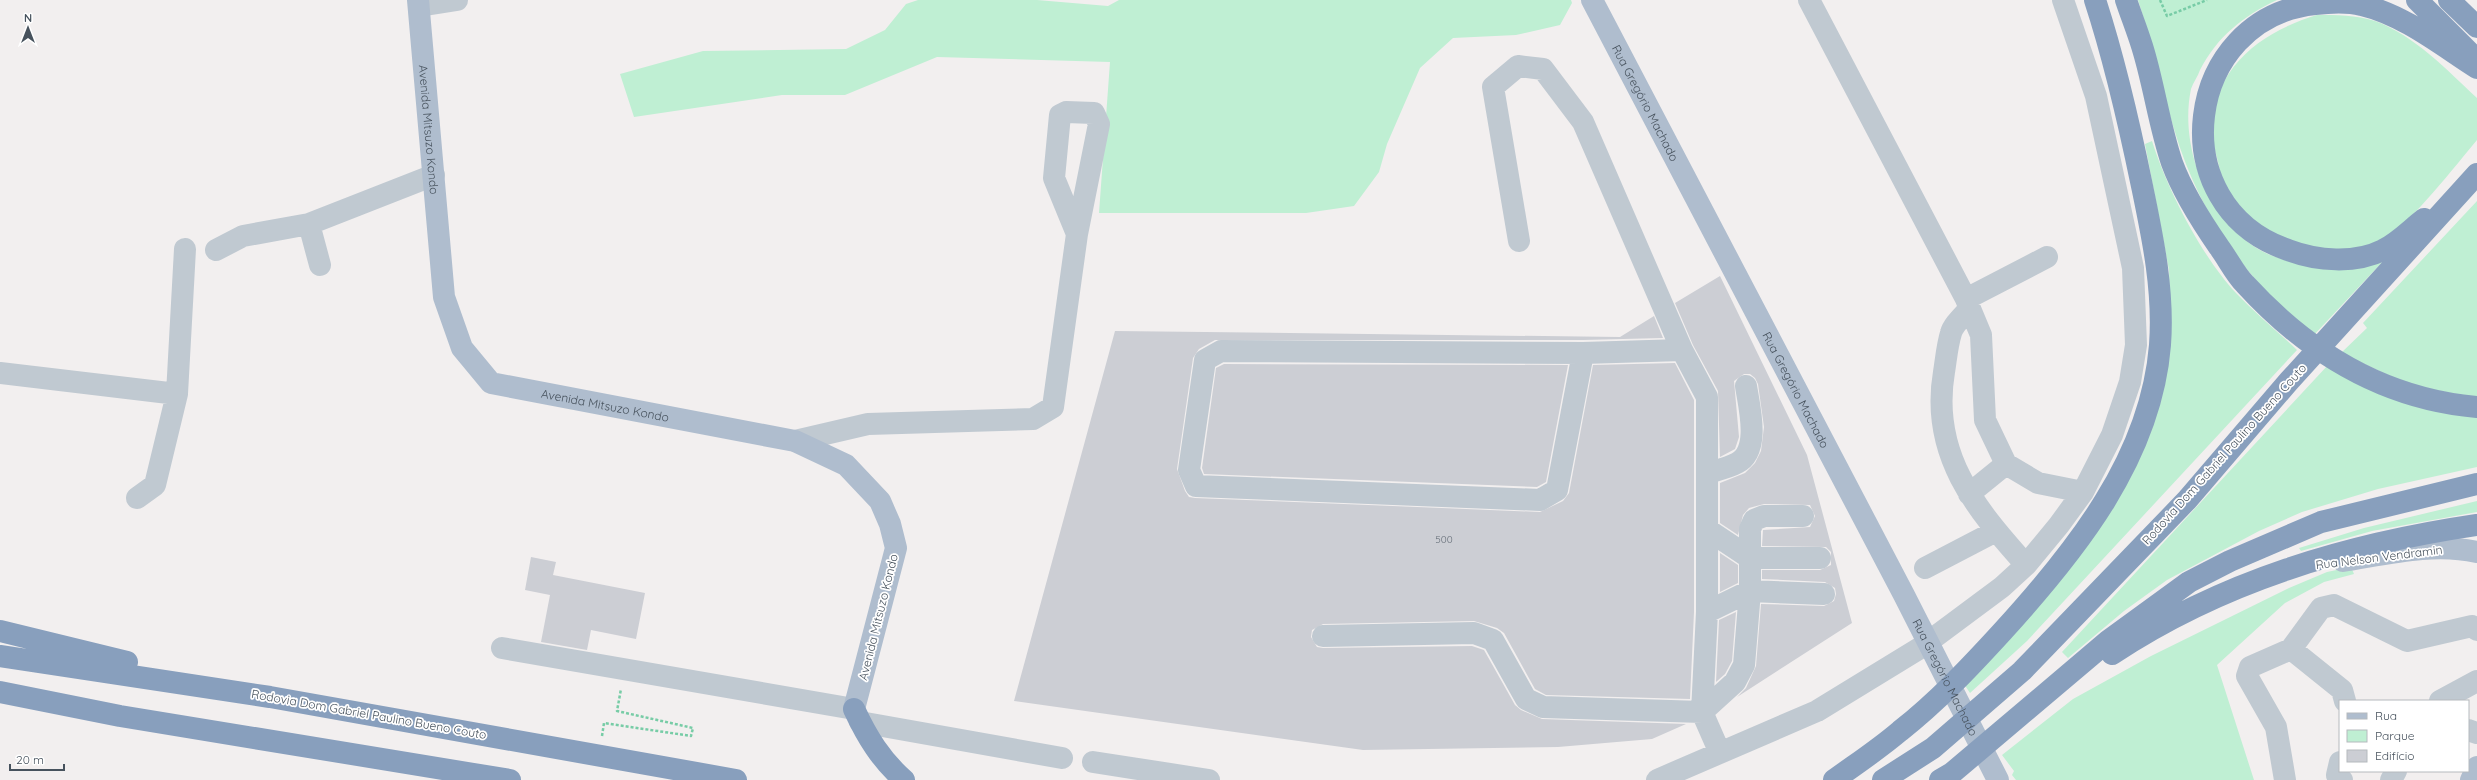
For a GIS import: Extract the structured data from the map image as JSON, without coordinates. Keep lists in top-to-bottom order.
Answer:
{
  "streets": {
    "highway": ["Rodovia Dom Gabriel Paulino Bueno Couto"],
    "main road": ["Rua Gregório Machado", "Avenida Mitsuzo Kondo", "Rua Nelson Vendramin"]
  },
  "house_numbers": ["500"],
  "legend": ["Rua", "Parque", "Edifício"],
  "scale_bar": "20 m",
  "north": "top"
}
